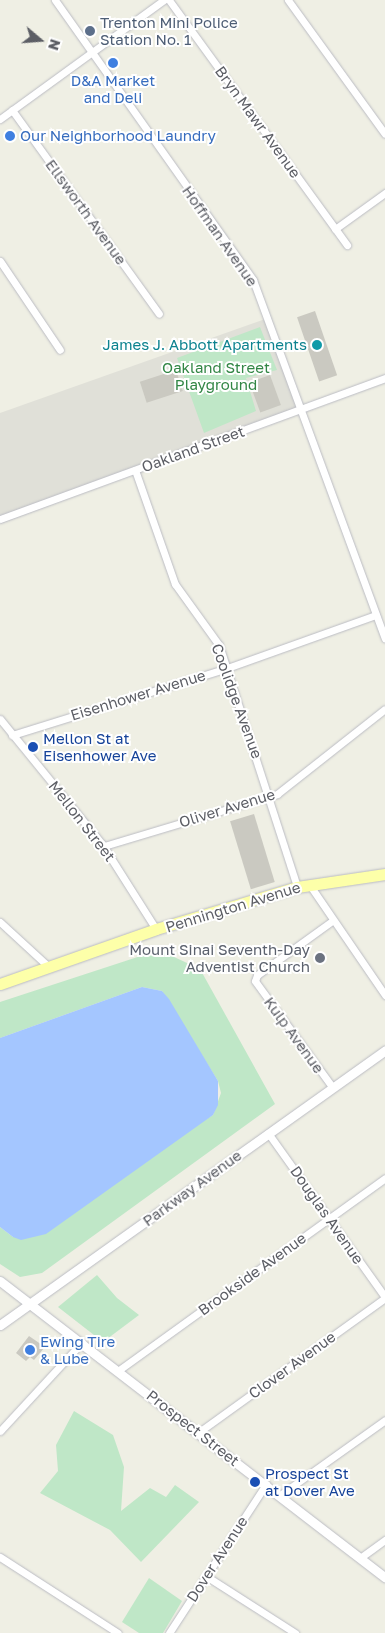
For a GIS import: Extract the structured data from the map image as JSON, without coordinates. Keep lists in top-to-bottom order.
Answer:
{
  "streets": {
    "main road": ["Pennington Avenue"],
    "street": [
      "Bryn Mawr Avenue",
      "Ellsworth Avenue",
      "Hoffman Avenue",
      "Oakland Street",
      "Eisenhower Avenue",
      "Coolidge Avenue",
      "Oliver Avenue",
      "Mellon Street",
      "Kulp Avenue",
      "Parkway Avenue",
      "Douglas Avenue",
      "Brookside Avenue",
      "Clover Avenue",
      "Prospect Street",
      "Dover Avenue"
    ]
  },
  "crossings": [
    ["Hoffman Avenue", "Oakland Street"],
    ["Hoffman Avenue", "Eisenhower Avenue"],
    ["Oakland Street", "Coolidge Avenue"],
    ["Eisenhower Avenue", "Coolidge Avenue"],
    ["Eisenhower Avenue", "Mellon Street"],
    ["Coolidge Avenue", "Oliver Avenue"],
    ["Coolidge Avenue", "Pennington Avenue"],
    ["Oliver Avenue", "Mellon Street"],
    ["Mellon Street", "Pennington Avenue"],
    ["Kulp Avenue", "Parkway Avenue"],
    ["Parkway Avenue", "Douglas Avenue"],
    ["Parkway Avenue", "Prospect Street"],
    ["Douglas Avenue", "Brookside Avenue"],
    ["Douglas Avenue", "Clover Avenue"],
    ["Brookside Avenue", "Prospect Street"],
    ["Clover Avenue", "Prospect Street"],
    ["Prospect Street", "Dover Avenue"]
  ],
  "parks": ["Oakland Street Playground"],
  "places": [
    "Trenton Mini Police Station No. 1",
    "D&A Market and Deli",
    "Our Neighborhood Laundry",
    "James J. Abbott Apartments",
    "Mellon St at Eisenhower Ave",
    "Mount Sinai Seventh-Day Adventist Church",
    "Ewing Tire & Lube",
    "Prospect St at Dover Ave"
  ],
  "north": "right"
}
